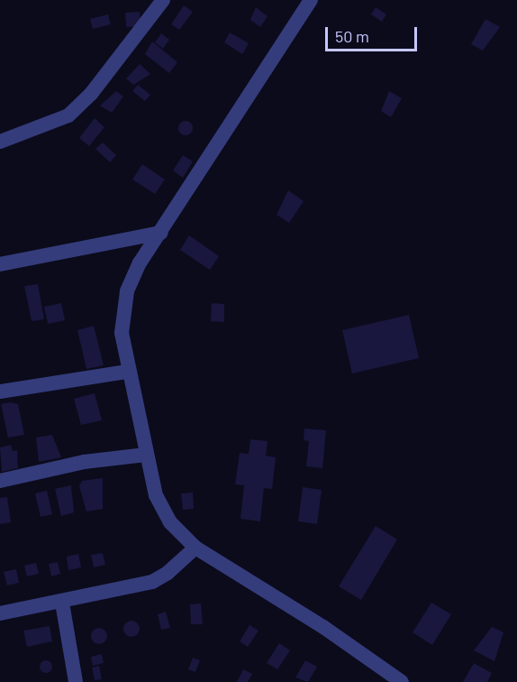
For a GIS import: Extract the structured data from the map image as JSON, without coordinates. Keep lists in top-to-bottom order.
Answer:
{
  "scale_bar": "50 m"
}
